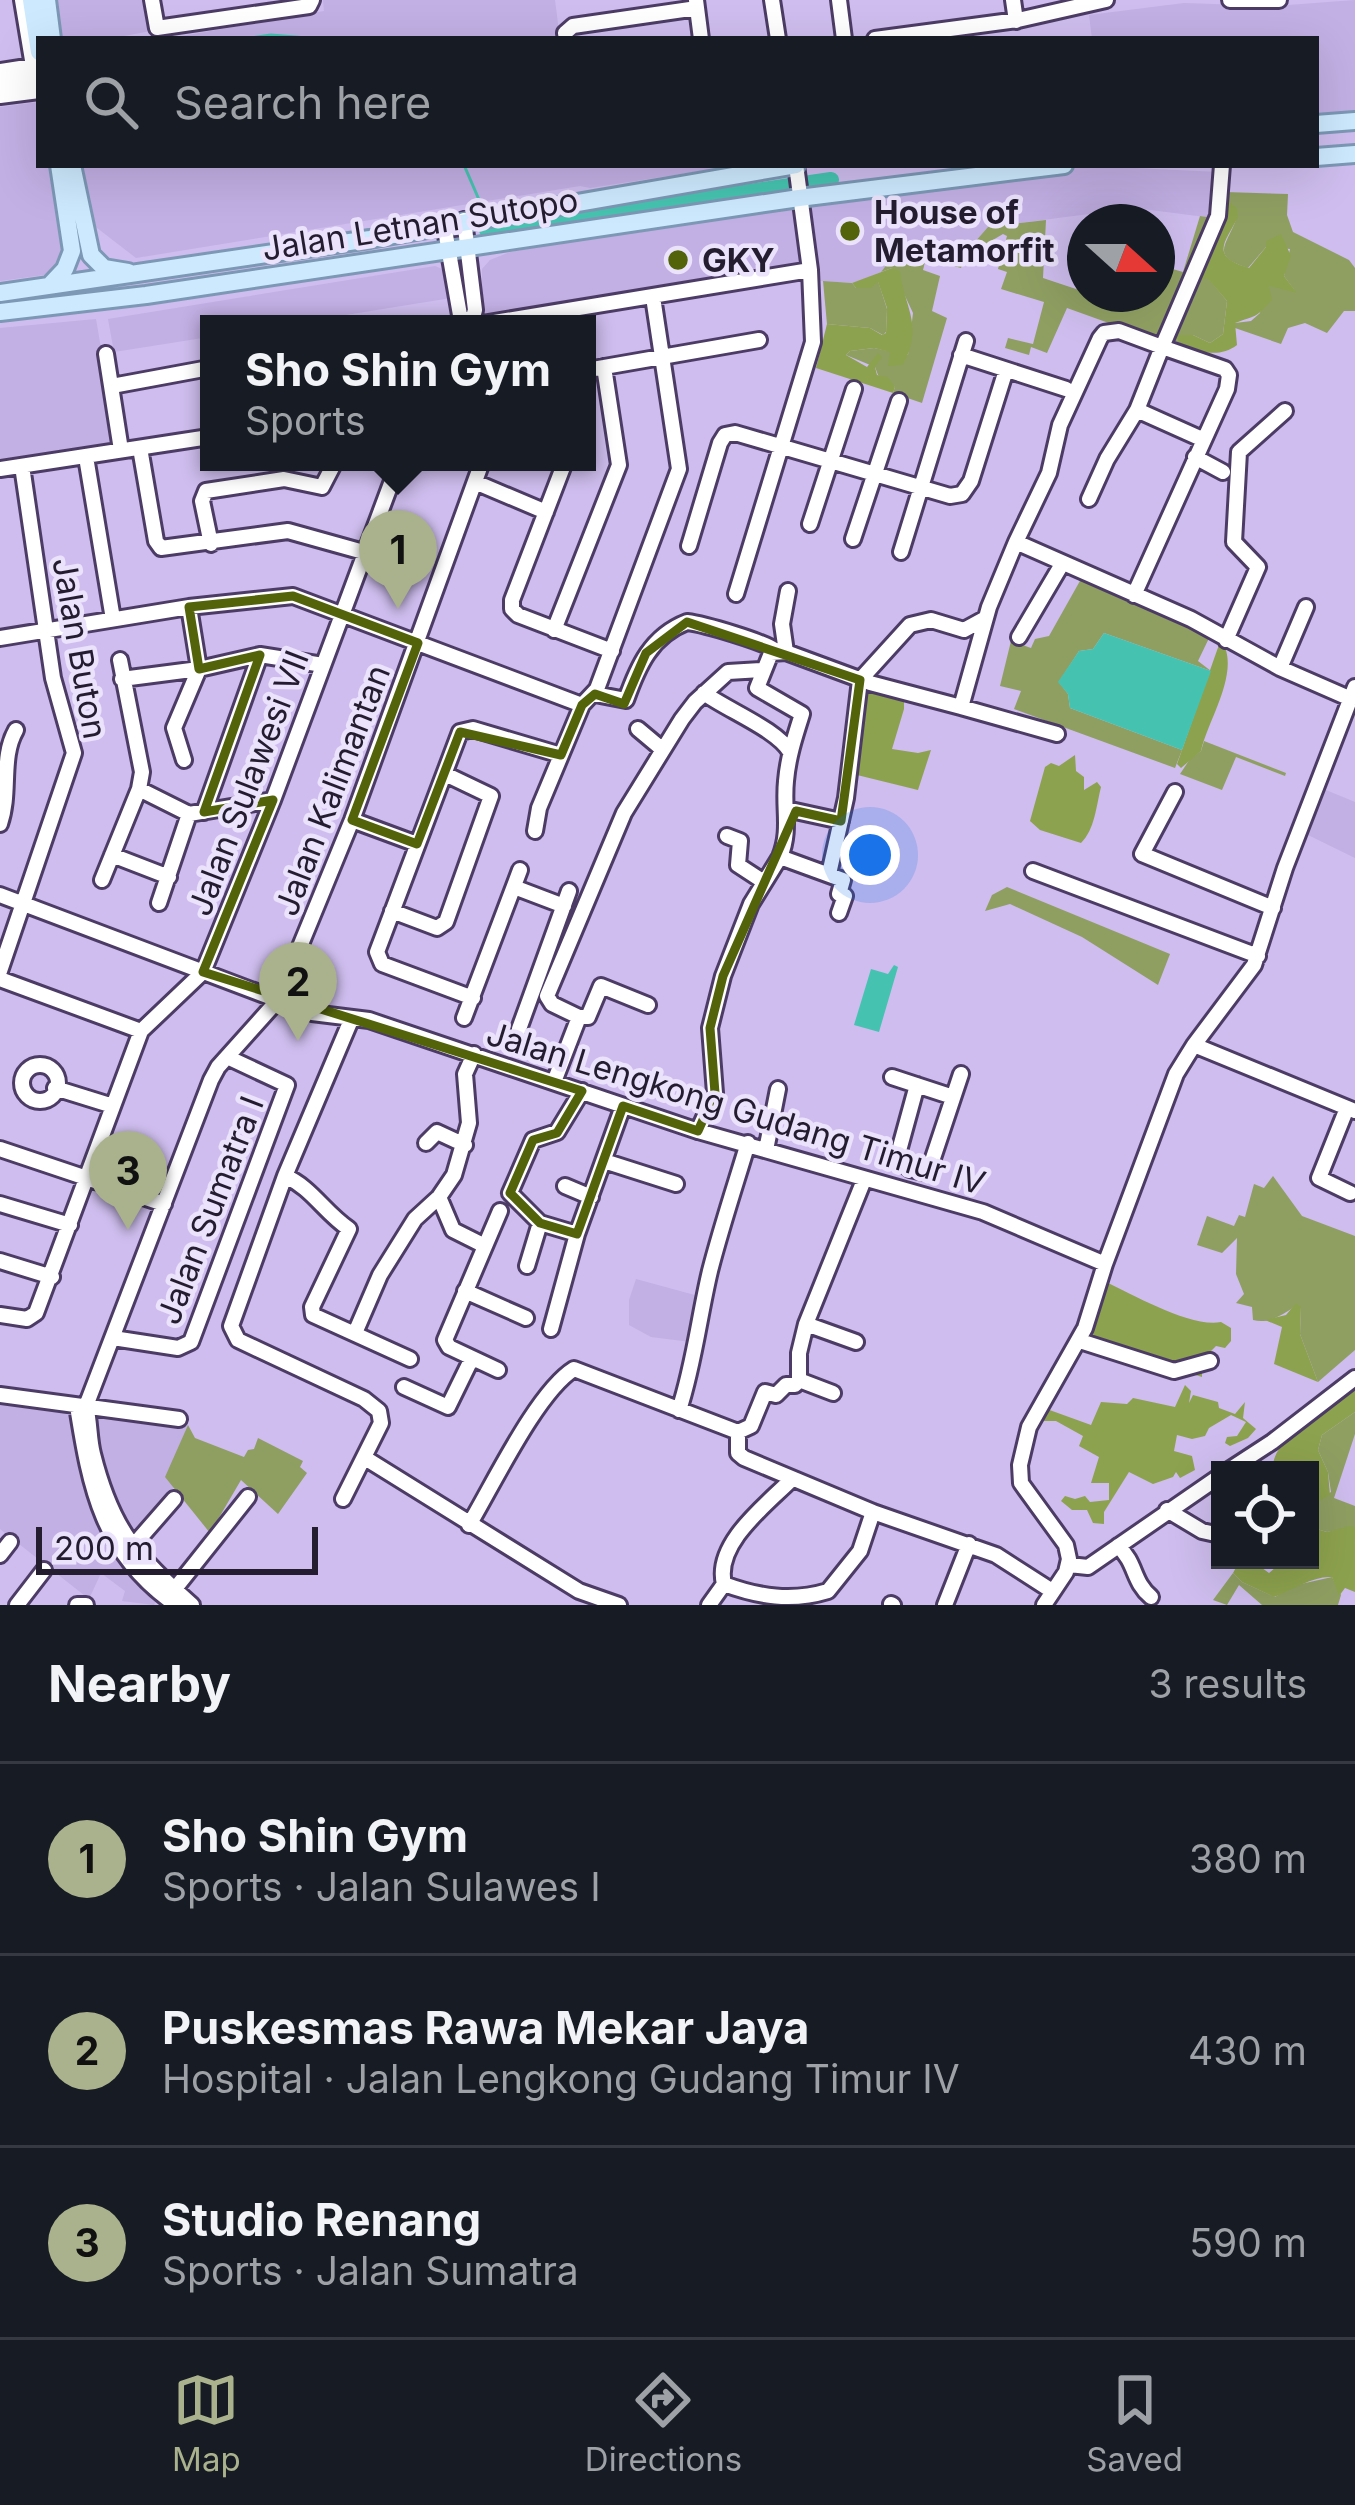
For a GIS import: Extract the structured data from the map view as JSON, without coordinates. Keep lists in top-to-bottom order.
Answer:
{
  "streets": {
    "main road": ["Jalan Letnan Sutopo"],
    "street": [
      "Jalan Buton",
      "Jalan Sulawesi VII",
      "Jalan Kalimantan",
      "Jalan Lengkong Gudang Timur IV",
      "Jalan Sumatra I"
    ]
  },
  "crossings": [
    ["Jalan Buton", "Jalan Lengkong Gudang Timur IV"],
    ["Jalan Sulawesi VII", "Jalan Lengkong Gudang Timur IV"],
    ["Jalan Kalimantan", "Jalan Lengkong Gudang Timur IV"],
    ["Jalan Kalimantan", "Jalan Sumatra I"]
  ],
  "places": ["House of Metamorfit", "GKY"],
  "scale_bar": "200 m",
  "north": "right",
  "page": {
    "search": "Search here",
    "popup": ["Sho Shin Gym", "Sports"],
    "pins": ["1", "2", "3"],
    "scale": "200 m",
    "heading": ["Nearby", "3 results"],
    "list": [
      {
        "mark": "1",
        "name": "Sho Shin Gym",
        "note": "Sports · Jalan Sulawes I",
        "value": "380 m"
      },
      {
        "mark": "2",
        "name": "Puskesmas Rawa Mekar Jaya",
        "note": "Hospital · Jalan Lengkong Gudang Timur IV",
        "value": "430 m"
      },
      {
        "mark": "3",
        "name": "Studio Renang",
        "note": "Sports · Jalan Sumatra",
        "value": "590 m"
      }
    ],
    "nav": ["Map", "Directions", "Saved"]
  }
}
